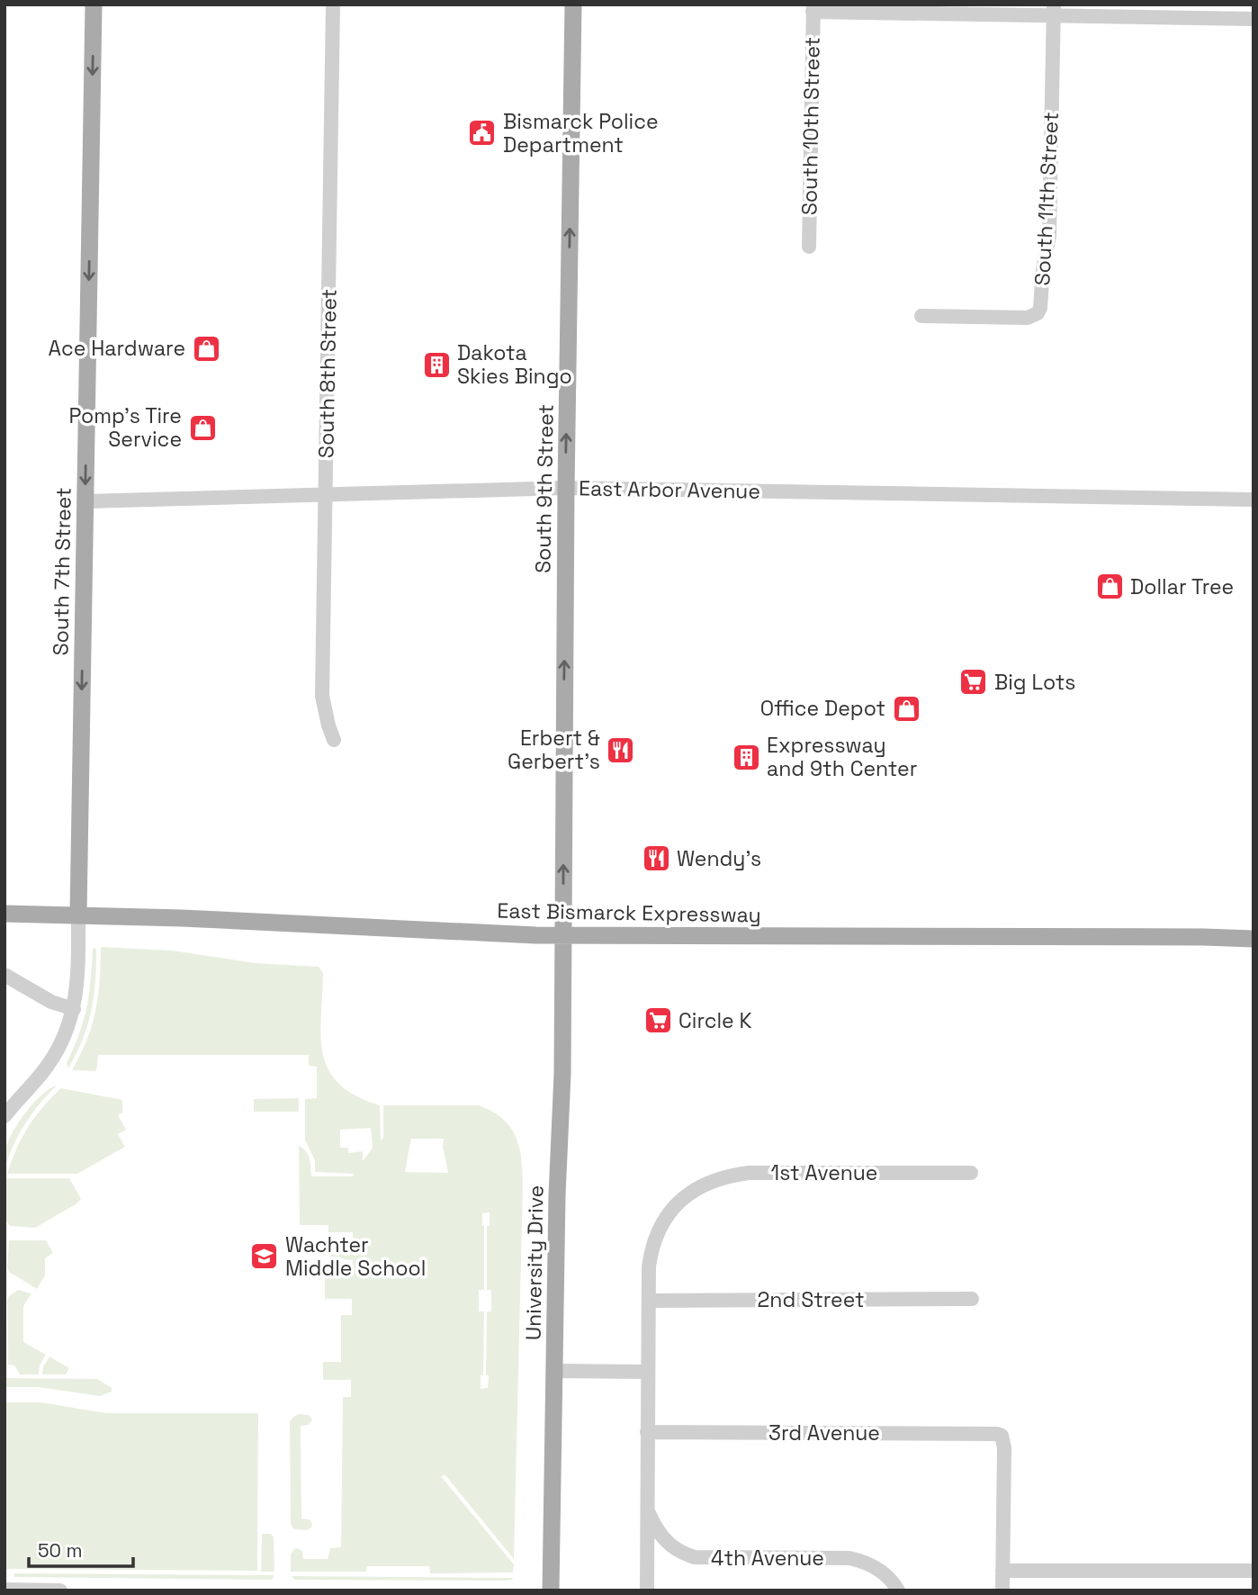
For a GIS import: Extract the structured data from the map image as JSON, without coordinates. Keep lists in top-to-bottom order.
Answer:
{
  "streets": {
    "main road": [
      "South 9th Street",
      "South 7th Street",
      "East Bismarck Expressway",
      "University Drive"
    ],
    "street": [
      "South 10th Street",
      "South 11th Street",
      "South 8th Street",
      "East Arbor Avenue",
      "1st Avenue",
      "2nd Street",
      "3rd Avenue",
      "4th Avenue"
    ]
  },
  "crossings": [
    ["South 8th Street", "East Arbor Avenue"],
    ["South 9th Street", "East Arbor Avenue"],
    ["South 9th Street", "East Bismarck Expressway"],
    ["South 9th Street", "University Drive"],
    ["East Arbor Avenue", "South 7th Street"],
    ["South 7th Street", "East Bismarck Expressway"],
    ["East Bismarck Expressway", "University Drive"],
    ["1st Avenue", "2nd Street"]
  ],
  "one_way": ["South 9th Street", "South 7th Street"],
  "places": {
    "public building": ["Bismarck Police Department"],
    "shop": [
      "Ace Hardware",
      "Pomp's Tire Service",
      "Dollar Tree",
      "Office Depot"
    ],
    "building": ["Dakota Skies Bingo", "Expressway and 9th Center"],
    "supermarket": ["Big Lots", "Circle K"],
    "restaurant": ["Erbert & Gerbert's", "Wendy's"],
    "school or university": ["Wachter Middle School"]
  },
  "scale_bar": "50 m"
}
